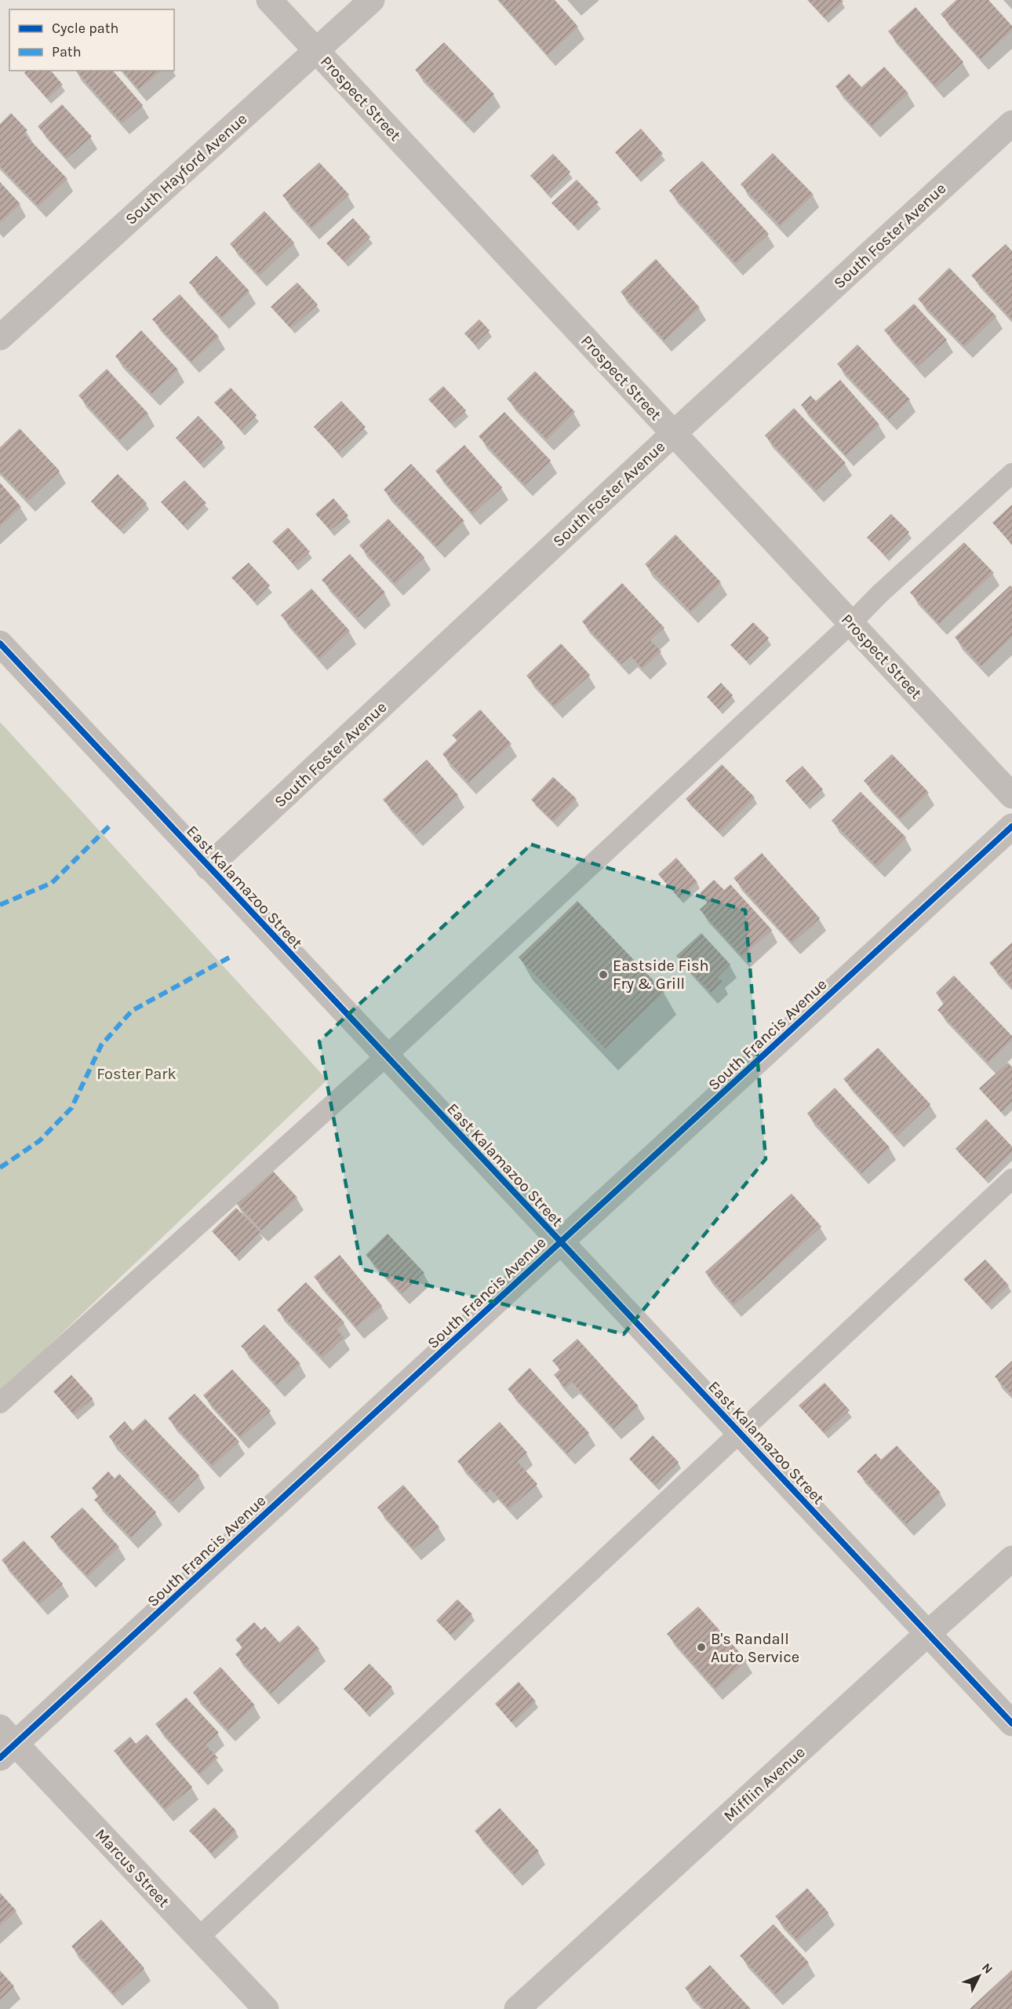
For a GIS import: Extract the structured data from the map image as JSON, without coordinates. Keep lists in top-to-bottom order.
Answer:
{
  "streets": {
    "street": [
      "Prospect Street",
      "South Hayford Avenue",
      "South Foster Avenue",
      "East Kalamazoo Street",
      "South Francis Avenue",
      "Mifflin Avenue",
      "Marcus Street"
    ]
  },
  "crossings": [
    ["Prospect Street", "South Hayford Avenue"],
    ["Prospect Street", "South Foster Avenue"],
    ["South Foster Avenue", "East Kalamazoo Street"],
    ["East Kalamazoo Street", "South Francis Avenue"],
    ["East Kalamazoo Street", "Mifflin Avenue"],
    ["South Francis Avenue", "Marcus Street"]
  ],
  "parks": ["Foster Park"],
  "places": ["Eastside Fish Fry & Grill", "B's Randall Auto Service"],
  "legend": ["Cycle path", "Path"],
  "north": "top right"
}
